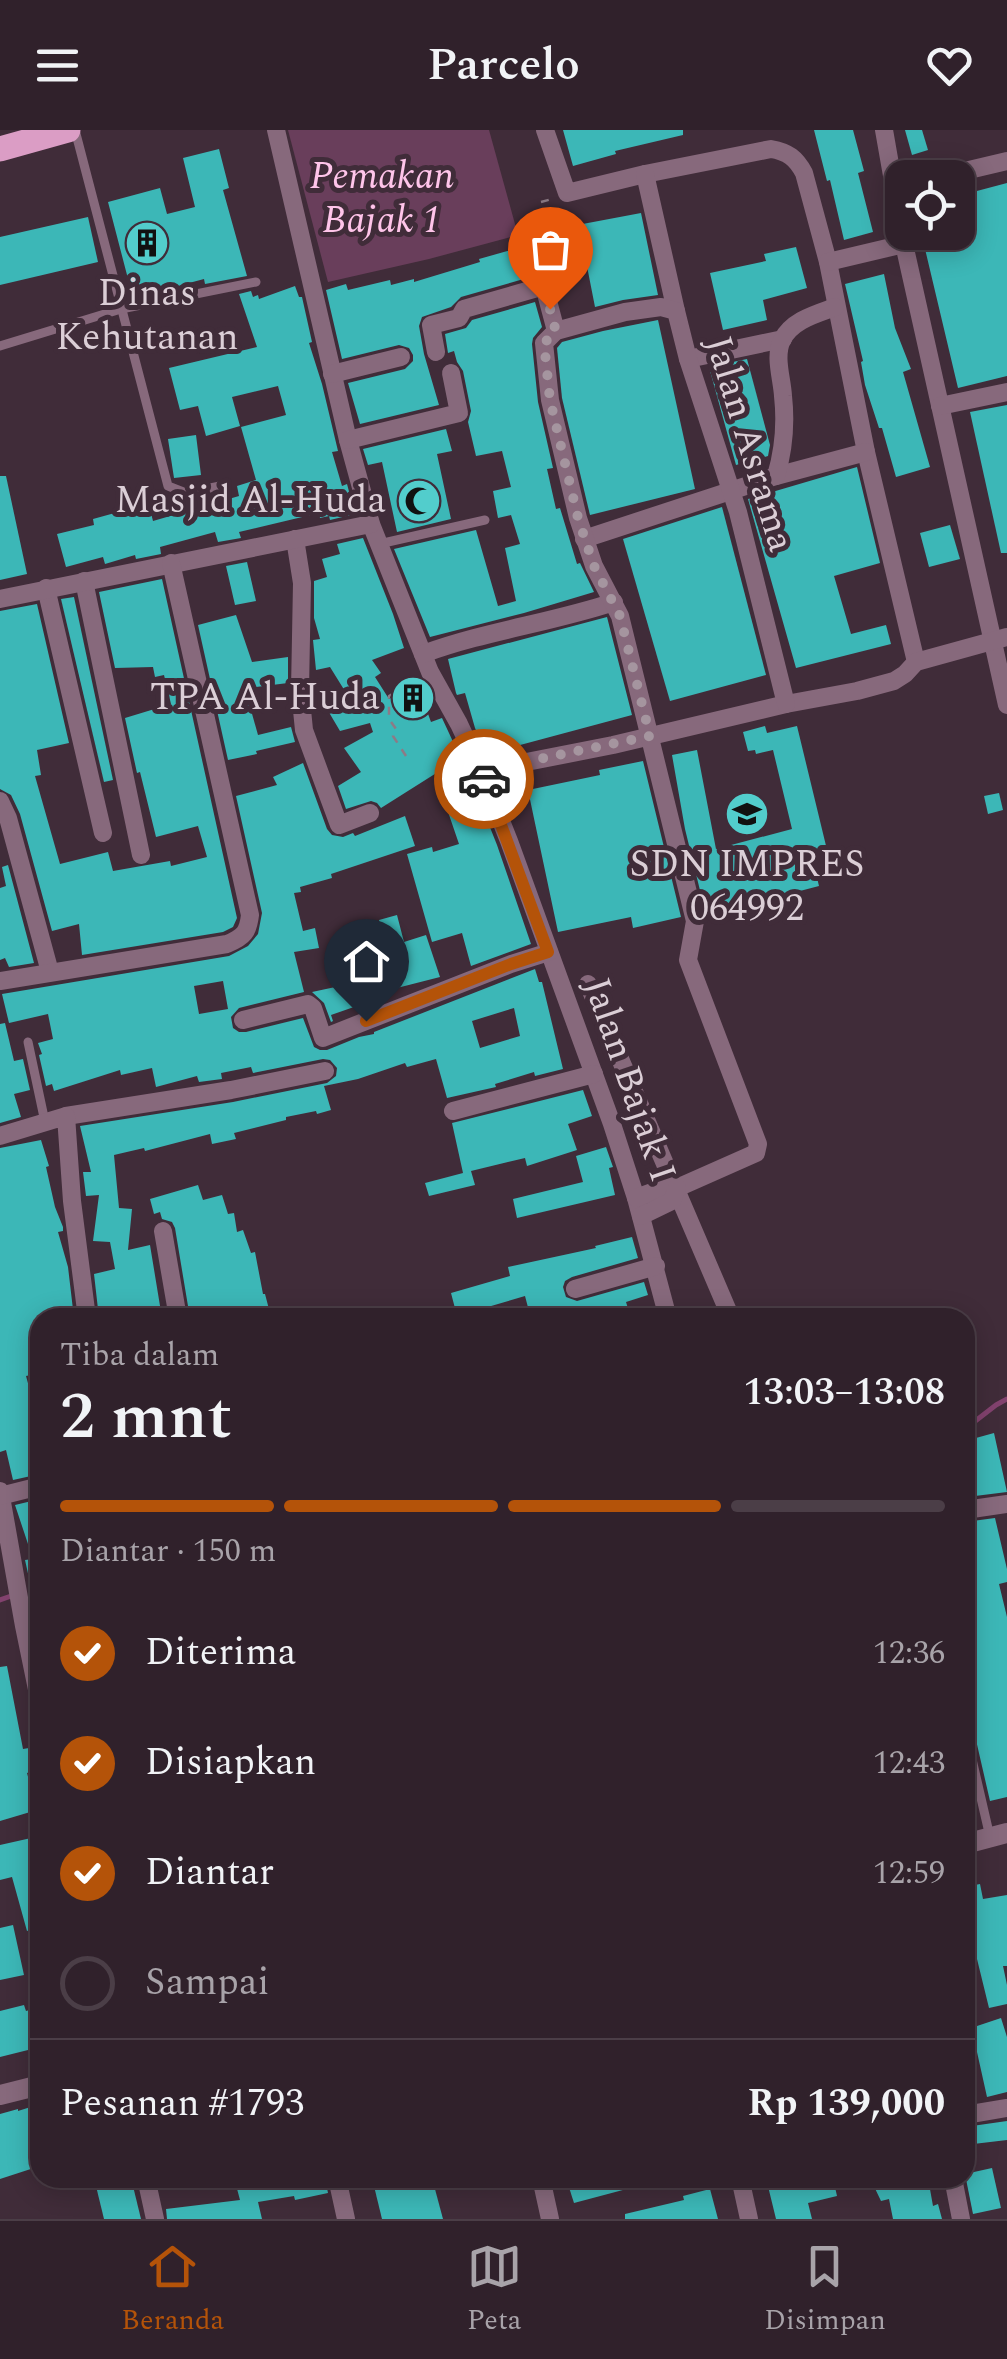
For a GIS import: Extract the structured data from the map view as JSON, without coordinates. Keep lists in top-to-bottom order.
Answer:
{
  "streets": {
    "street": ["Jalan Asrama", "Jalan Bajak I"]
  },
  "parks": ["Pemakan Bajak 1"],
  "places": {
    "building": ["Dinas Kehutanan", "TPA Al-Huda"],
    "mosque": ["Masjid Al-Huda"],
    "school or university": ["SDN IMPRES 064992"]
  },
  "page": {
    "header": "Parcelo",
    "heading": ["2 mnt", "Tiba dalam", "13:03–13:08"],
    "panel": ["Pesanan #1793", "Rp 139,000"],
    "bar": "Diantar · 150 m",
    "list": [
      ["Diterima", "12:36"],
      ["Disiapkan", "12:43"],
      ["Diantar", "12:59"],
      "Sampai"
    ],
    "tabs": ["Beranda", "Peta", "Disimpan"]
  }
}
